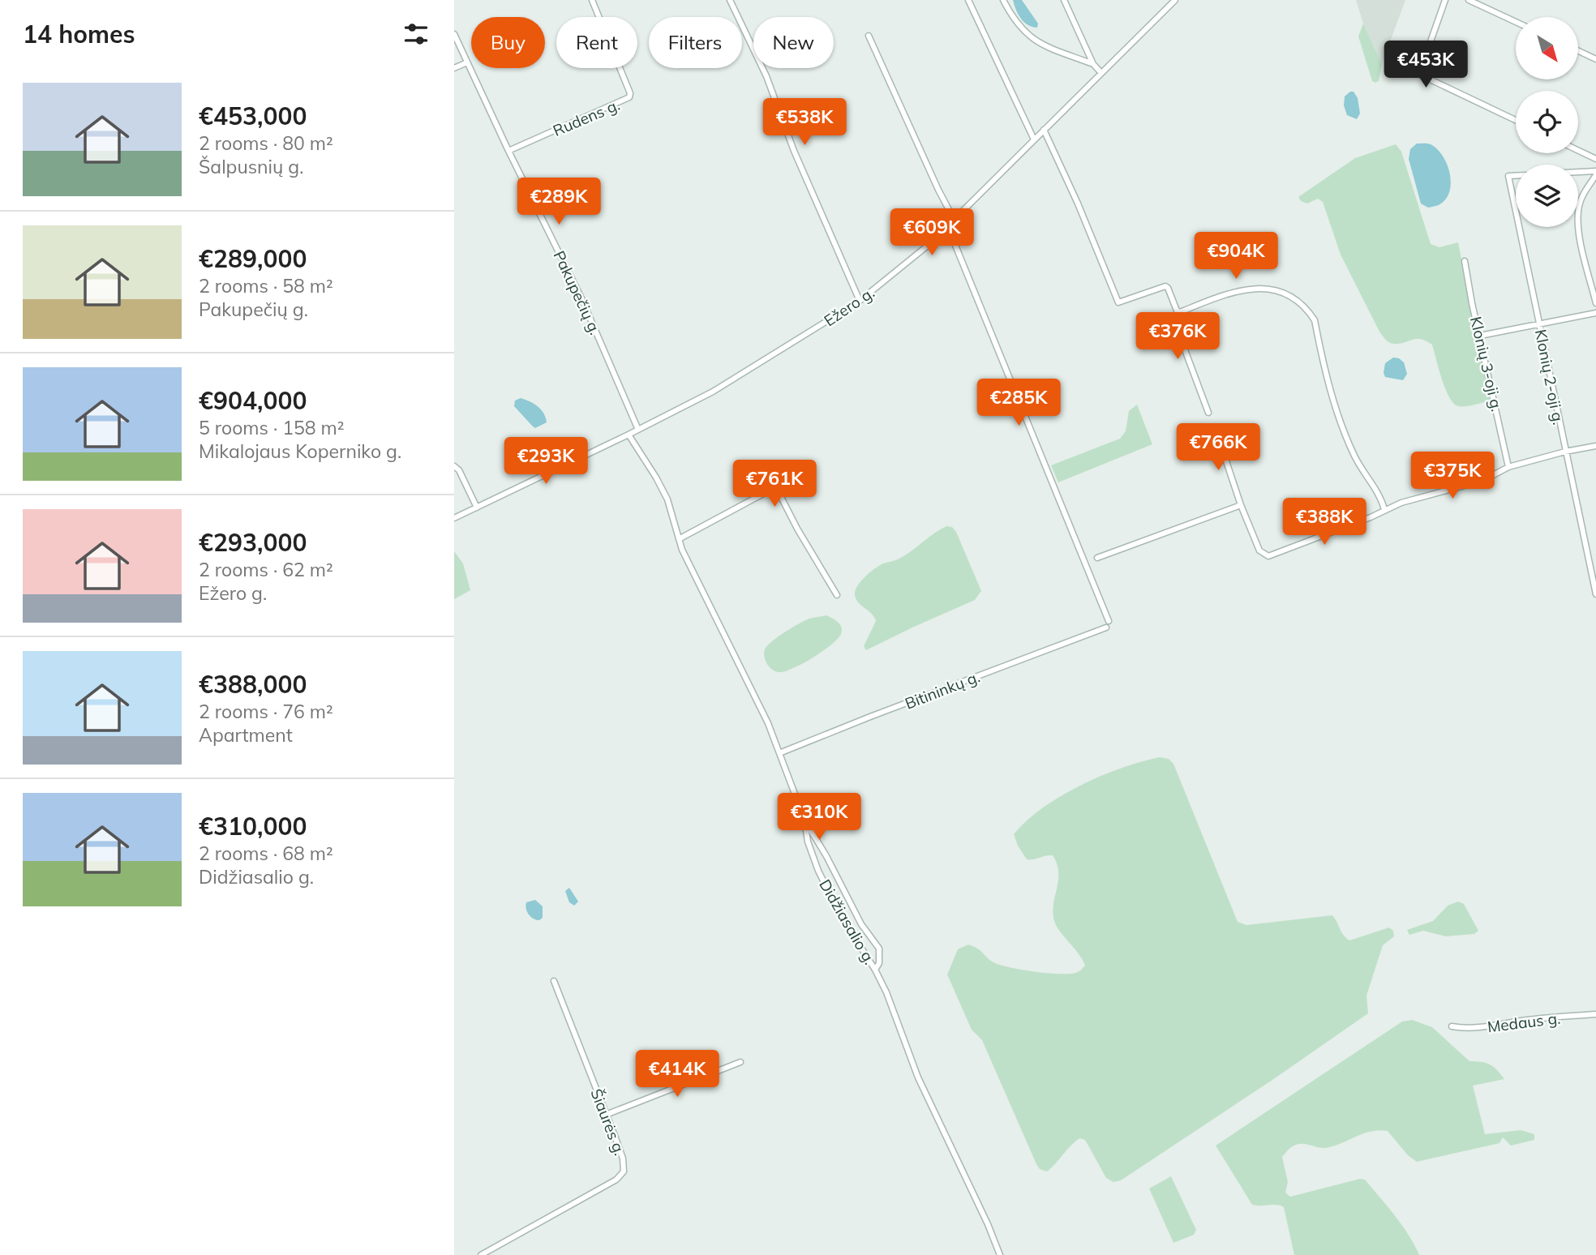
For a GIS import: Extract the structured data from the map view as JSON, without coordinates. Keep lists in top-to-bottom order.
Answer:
{
  "streets": {
    "street": [
      "Rudens g.",
      "Pakupečių g.",
      "Ežero g.",
      "Klonių 3-oji g.",
      "Klonių 2-oji g.",
      "Bitininkų g.",
      "Didžiasalio g.",
      "Medaus g.",
      "Šiaurės g."
    ]
  },
  "crossings": [
    ["Rudens g.", "Pakupečių g."],
    ["Pakupečių g.", "Ežero g."],
    ["Ežero g.", "Didžiasalio g."],
    ["Bitininkų g.", "Didžiasalio g."]
  ],
  "north": "bottom right",
  "page": {
    "heading": "14 homes",
    "chip": [
      "Buy",
      "Rent",
      "Filters",
      "New"
    ],
    "price": [
      "€453K",
      "€538K",
      "€289K",
      "€609K",
      "€904K",
      "€376K",
      "€285K",
      "€766K",
      "€293K",
      "€375K",
      "€761K",
      "€388K",
      "€310K",
      "€414K"
    ],
    "list": [
      {
        "name": "€453,000",
        "note": "2 rooms · 80 m² · Šalpusnių g."
      },
      {
        "name": "€289,000",
        "note": "2 rooms · 58 m² · Pakupečių g."
      },
      {
        "name": "€904,000",
        "note": "5 rooms · 158 m² · Mikalojaus Koperniko g."
      },
      {
        "name": "€293,000",
        "note": "2 rooms · 62 m² · Ežero g."
      },
      {
        "name": "€388,000",
        "note": "2 rooms · 76 m² · Apartment"
      },
      {
        "name": "€310,000",
        "note": "2 rooms · 68 m² · Didžiasalio g."
      }
    ]
  }
}
